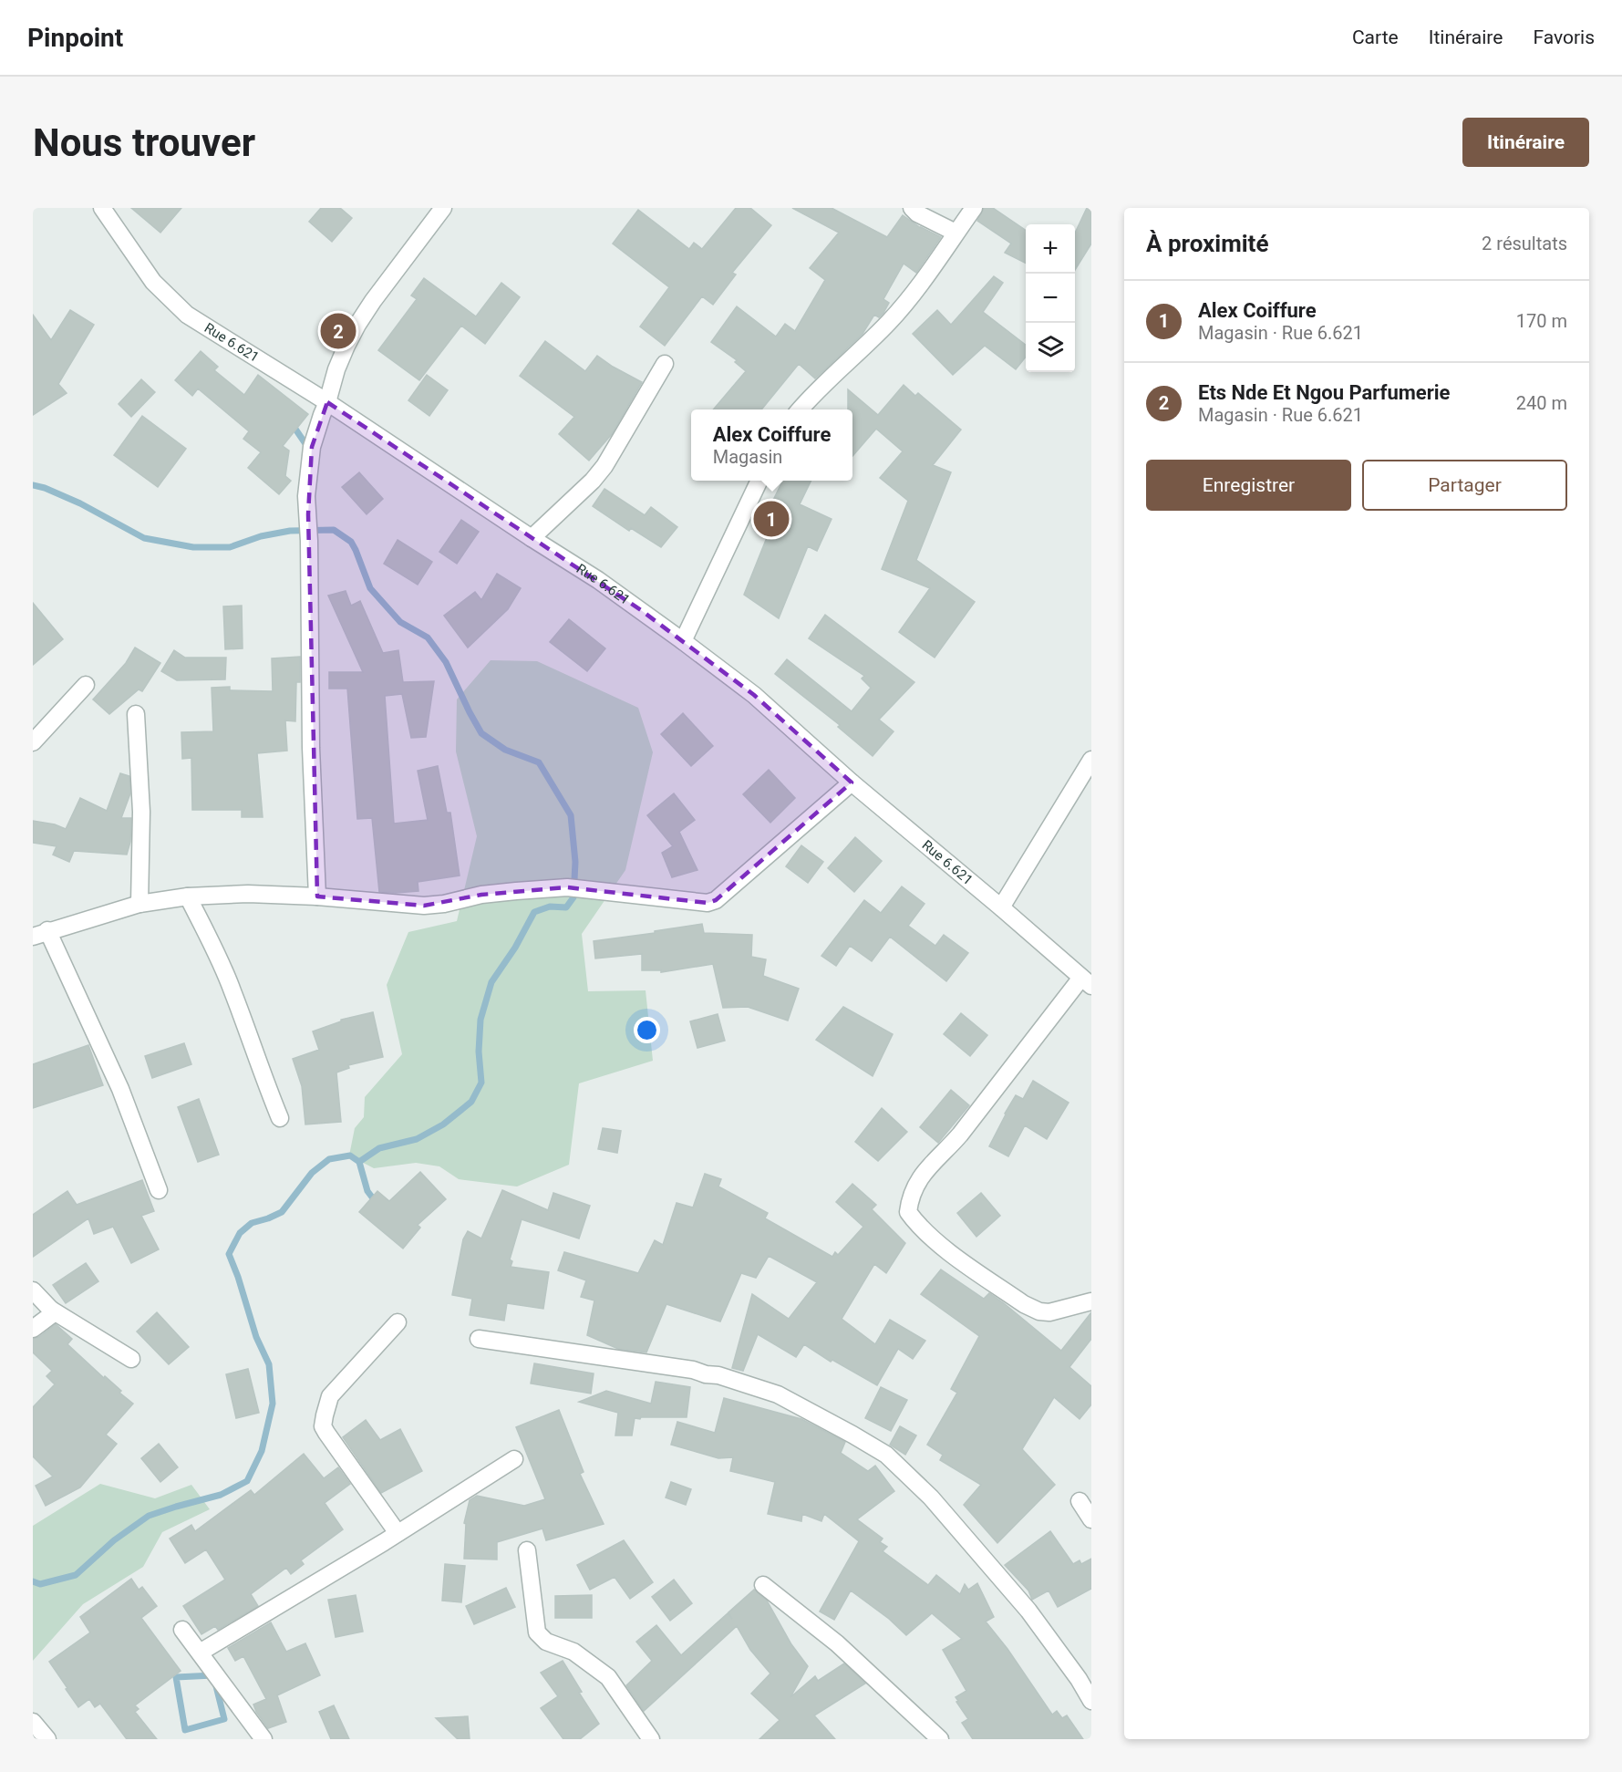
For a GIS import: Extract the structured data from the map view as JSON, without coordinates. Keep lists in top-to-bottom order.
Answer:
{
  "streets": {
    "street": ["Rue 6.621"]
  },
  "page": {
    "header": "Pinpoint",
    "nav": ["Carte", "Itinéraire", "Favoris"],
    "buttons": [
      "Itinéraire",
      ["Enregistrer", "Partager"]
    ],
    "title": "Nous trouver",
    "heading": ["À proximité", "2 résultats"],
    "map_buttons": ["+", "−"],
    "list": [
      {
        "mark": "1",
        "name": "Alex Coiffure",
        "note": "Magasin · Rue 6.621",
        "value": "170 m"
      },
      {
        "mark": "2",
        "name": "Ets Nde Et Ngou Parfumerie",
        "note": "Magasin · Rue 6.621",
        "value": "240 m"
      }
    ],
    "pins": ["2", "1"],
    "popup": ["Alex Coiffure", "Magasin"]
  }
}
